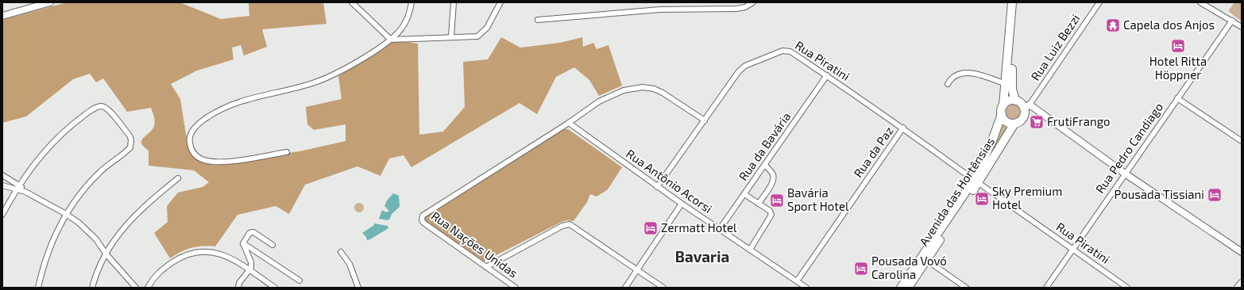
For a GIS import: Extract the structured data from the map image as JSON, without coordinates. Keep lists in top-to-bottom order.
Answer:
{
  "streets": {
    "main road": ["Avenida das Hortênsias"],
    "street": [
      "Rua Luiz Bezzi",
      "Rua Piratini",
      "Rua da Bavária",
      "Rua Pedro Candiago",
      "Rua da Paz",
      "Rua Antônio Acorsi",
      "Rua Nações Unidas"
    ]
  },
  "crossings": [
    ["Rua Luiz Bezzi", "Avenida das Hortênsias"],
    ["Rua Piratini", "Rua da Bavária"],
    ["Rua Piratini", "Rua Pedro Candiago"],
    ["Rua Piratini", "Rua da Paz"],
    ["Rua Piratini", "Rua Antônio Acorsi"],
    ["Rua Piratini", "Avenida das Hortênsias"],
    ["Rua da Bavária", "Rua Antônio Acorsi"],
    ["Rua da Paz", "Rua Antônio Acorsi"],
    ["Rua Antônio Acorsi", "Rua Nações Unidas"]
  ],
  "districts": ["Bavaria"],
  "places": {
    "temple": ["Capela dos Anjos"],
    "hotel": [
      "Hotel Ritta Höppner",
      "Pousada Tissiani",
      "Sky Premium Hotel",
      "Bavária Sport Hotel",
      "Zermatt Hotel",
      "Pousada Vovó Carolina"
    ],
    "supermarket": ["FrutiFrango"]
  }
}
